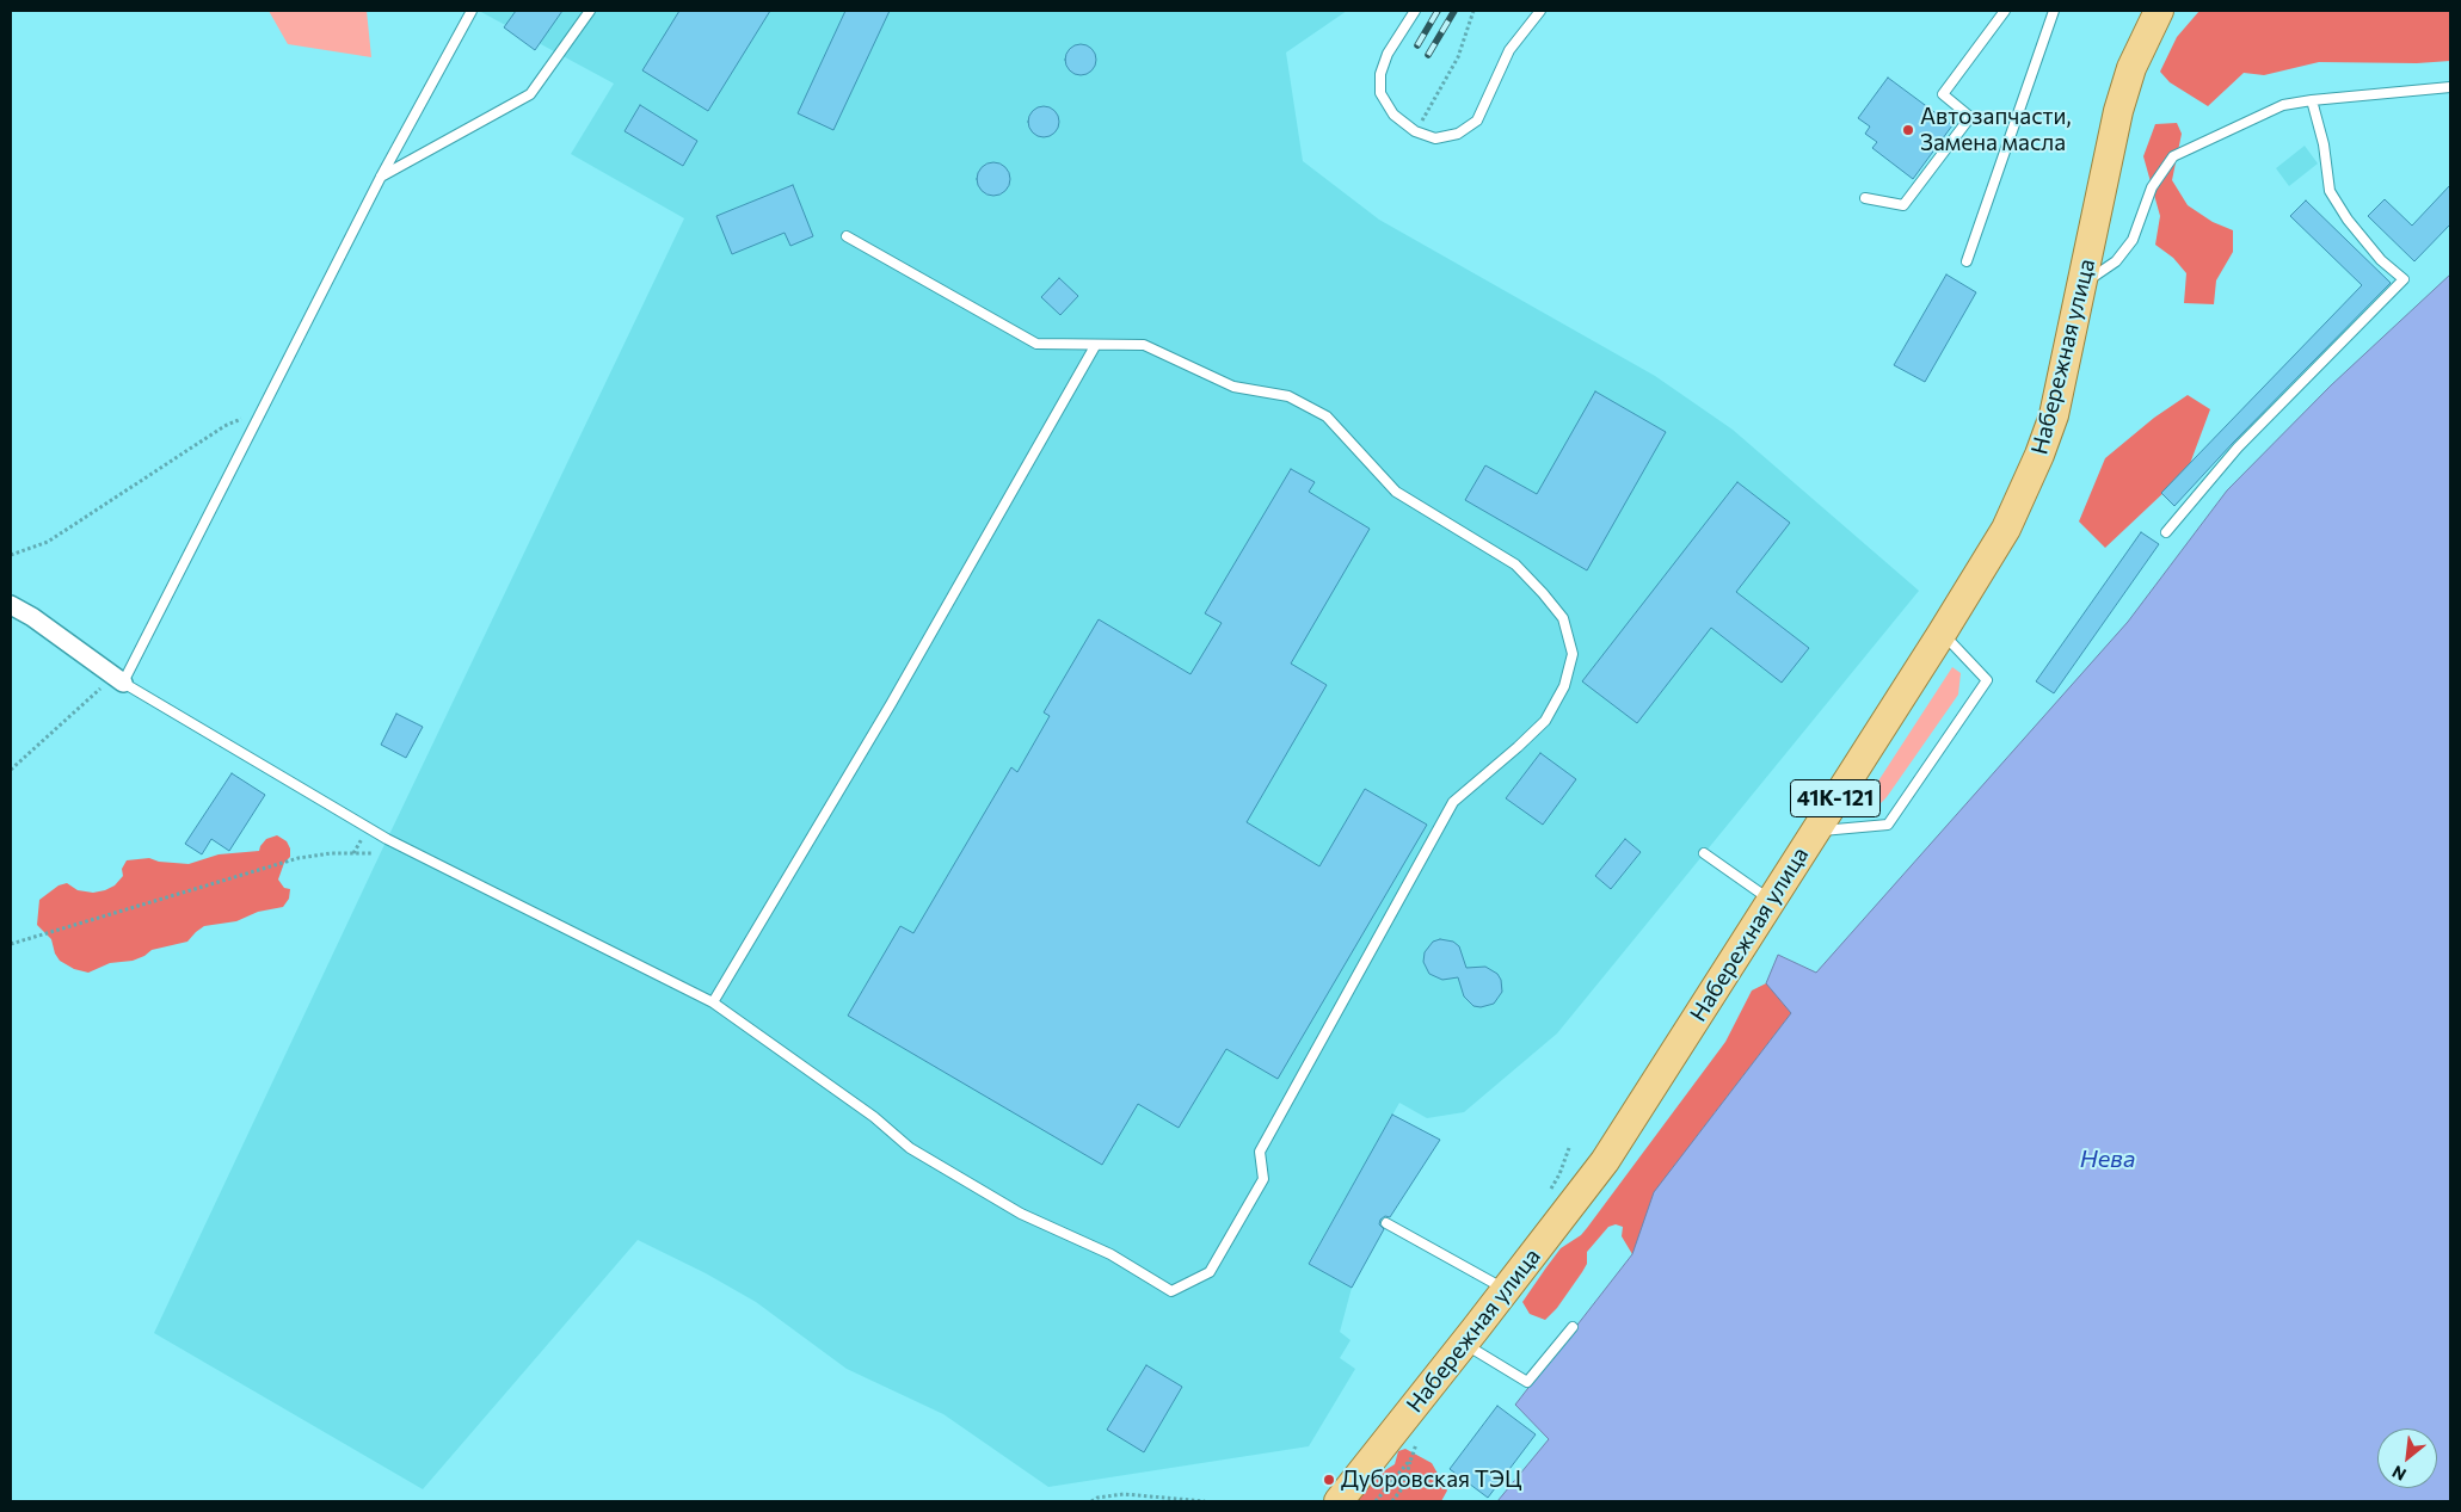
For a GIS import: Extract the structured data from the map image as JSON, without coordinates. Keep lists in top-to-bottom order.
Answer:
{
  "streets": {
    "main road": ["Набережная улица", "41К-121"]
  },
  "water": ["Нева"],
  "places": ["Автозапчасти, Замена масла", "Дубровская ТЭЦ"],
  "north": "bottom left"
}
